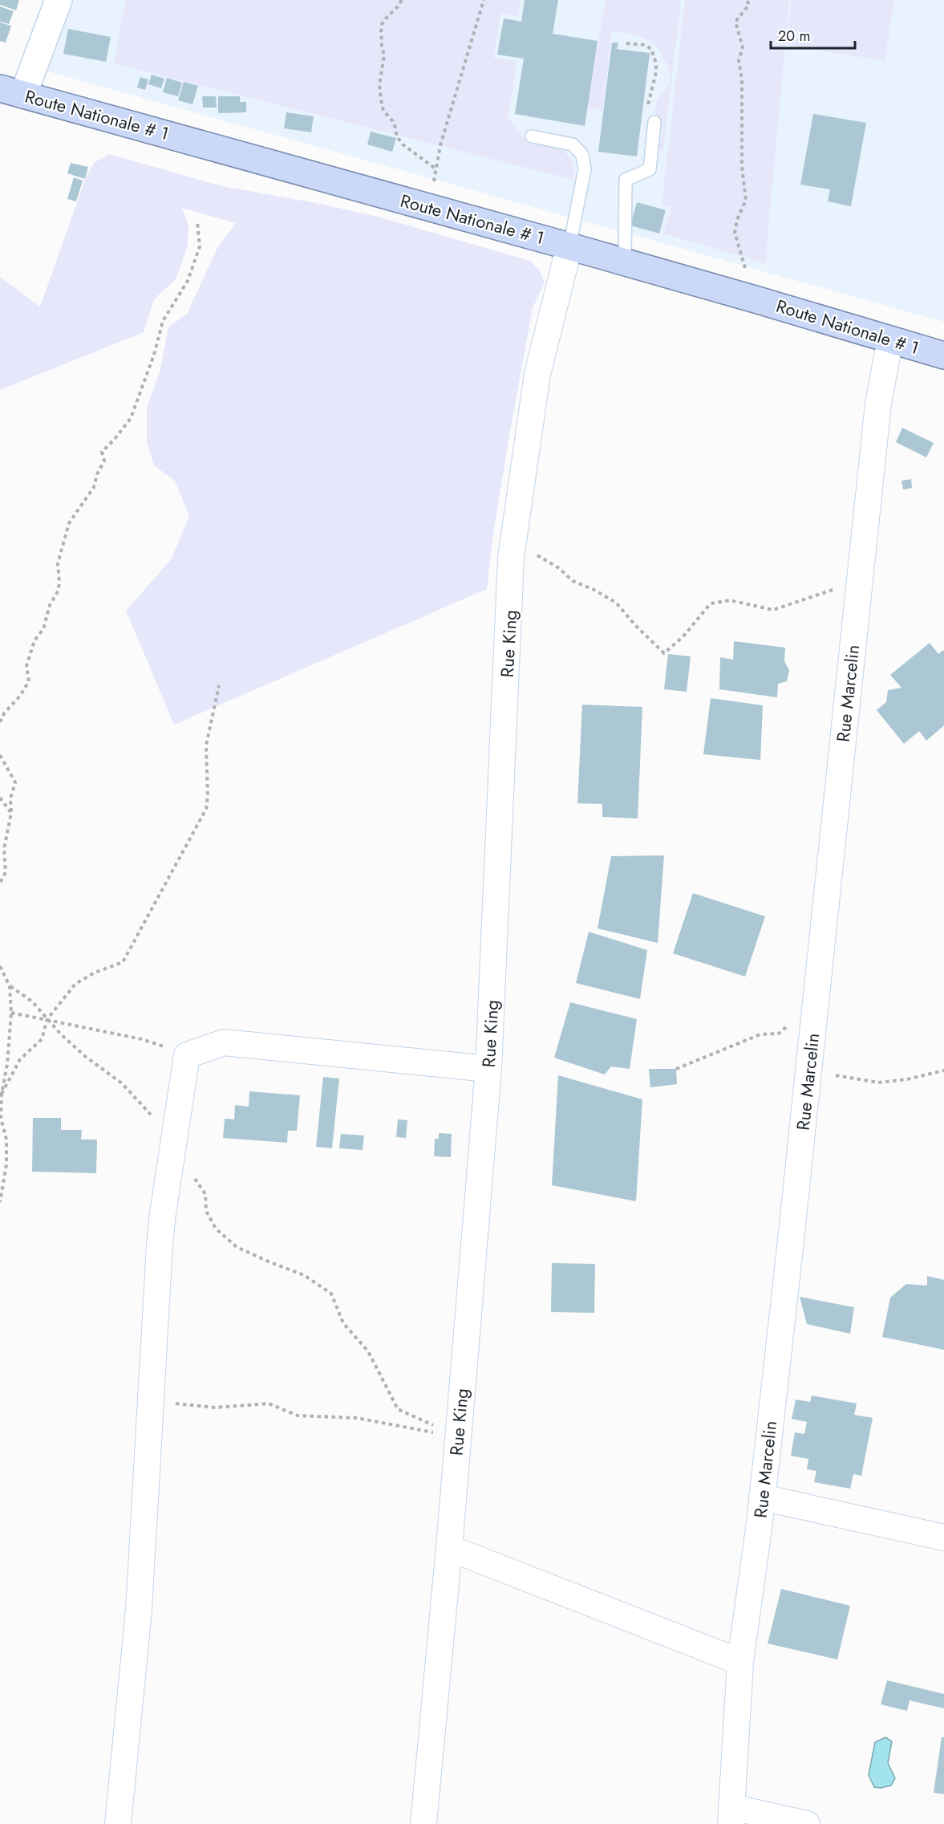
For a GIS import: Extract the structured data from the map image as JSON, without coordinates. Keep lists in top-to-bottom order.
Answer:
{
  "streets": {
    "main road": ["Route Nationale # 1"],
    "street": ["Rue King", "Rue Marcelin"]
  },
  "crossings": [
    ["Route Nationale # 1", "Rue King"],
    ["Route Nationale # 1", "Rue Marcelin"]
  ],
  "scale_bar": "20 m"
}
